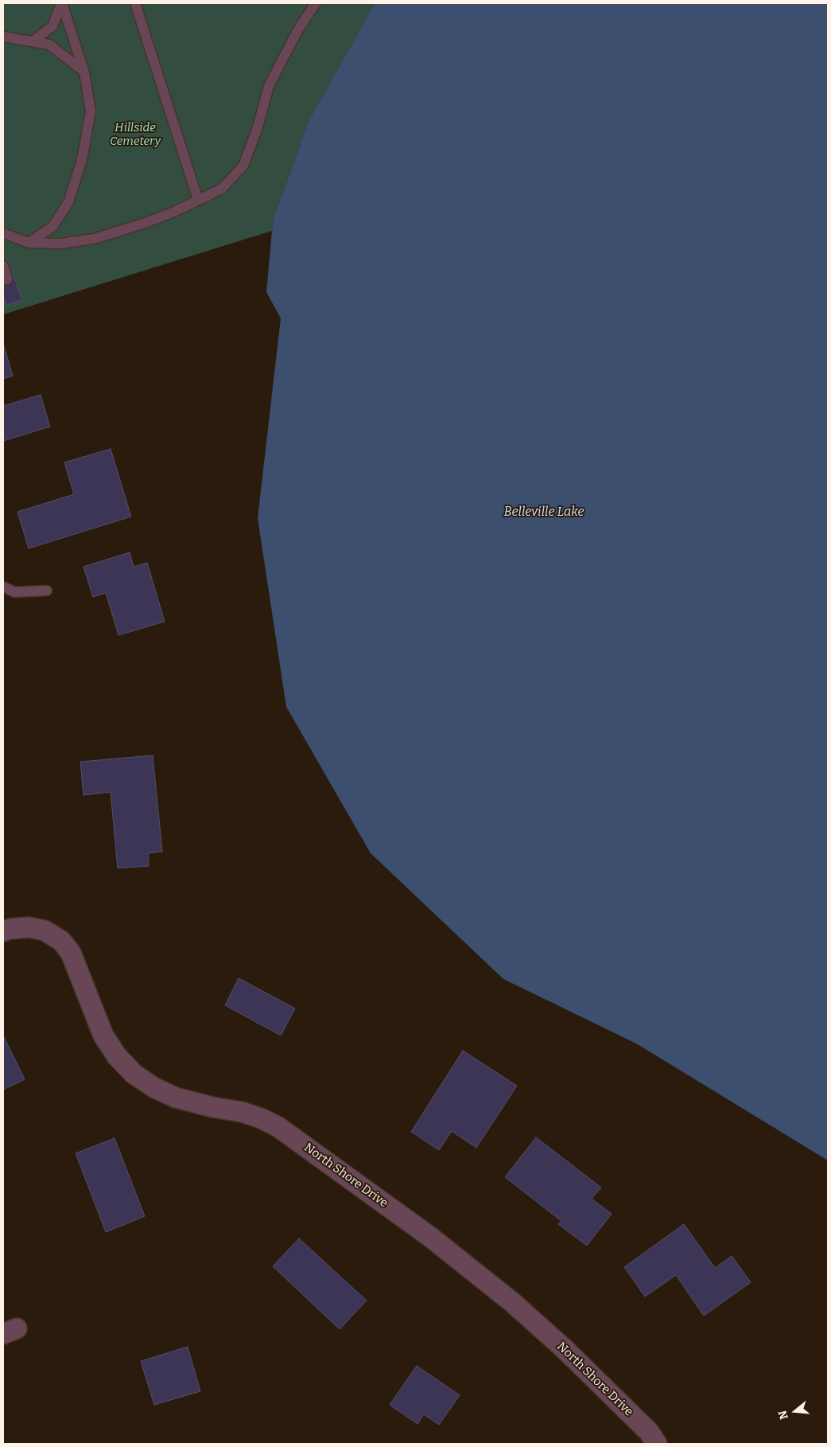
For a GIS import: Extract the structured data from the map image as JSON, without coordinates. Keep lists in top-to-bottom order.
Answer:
{
  "streets": {
    "street": ["North Shore Drive"]
  },
  "water": ["Belleville Lake"],
  "parks": ["Hillside Cemetery"],
  "north": "left"
}
